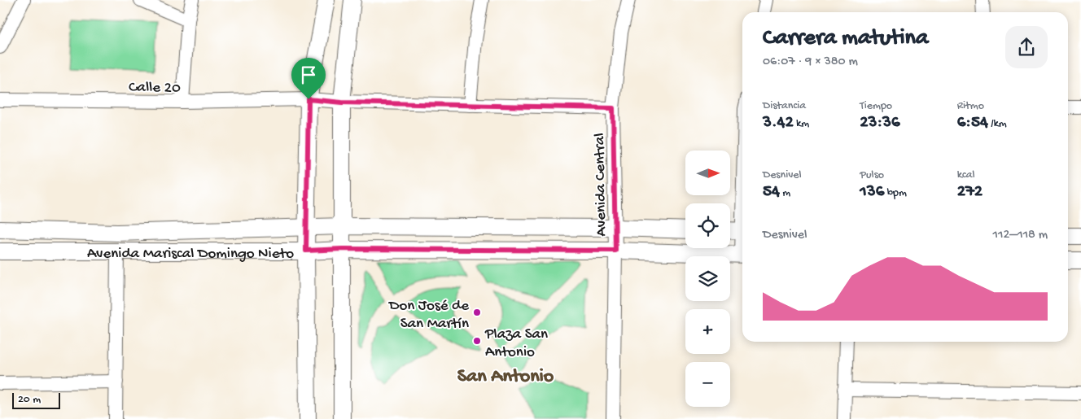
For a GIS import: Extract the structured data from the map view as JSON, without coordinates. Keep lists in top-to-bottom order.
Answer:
{
  "streets": {
    "street": ["Calle 20", "Avenida Central", "Avenida Mariscal Domingo Nieto"]
  },
  "crossings": [
    ["Calle 20", "Avenida Central"],
    ["Avenida Central", "Avenida Mariscal Domingo Nieto"]
  ],
  "districts": ["San Antonio"],
  "places": ["Don José de San Martín", "Plaza San Antonio"],
  "scale_bar": "20 m",
  "north": "right",
  "page": {
    "heading": ["Carrera matutina", "06:07 · 9 × 380 m"],
    "stats": [
      ["Distancia", "3.42 km"],
      ["Tiempo", "23:36"],
      ["Ritmo", "6:54 /km"],
      ["Desnivel", "54 m"],
      ["Pulso", "136 bpm"],
      ["kcal", "272"]
    ],
    "map_buttons": ["+", "−"],
    "chart": ["Desnivel", "112–118 m"],
    "scale": "20 m"
  }
}
